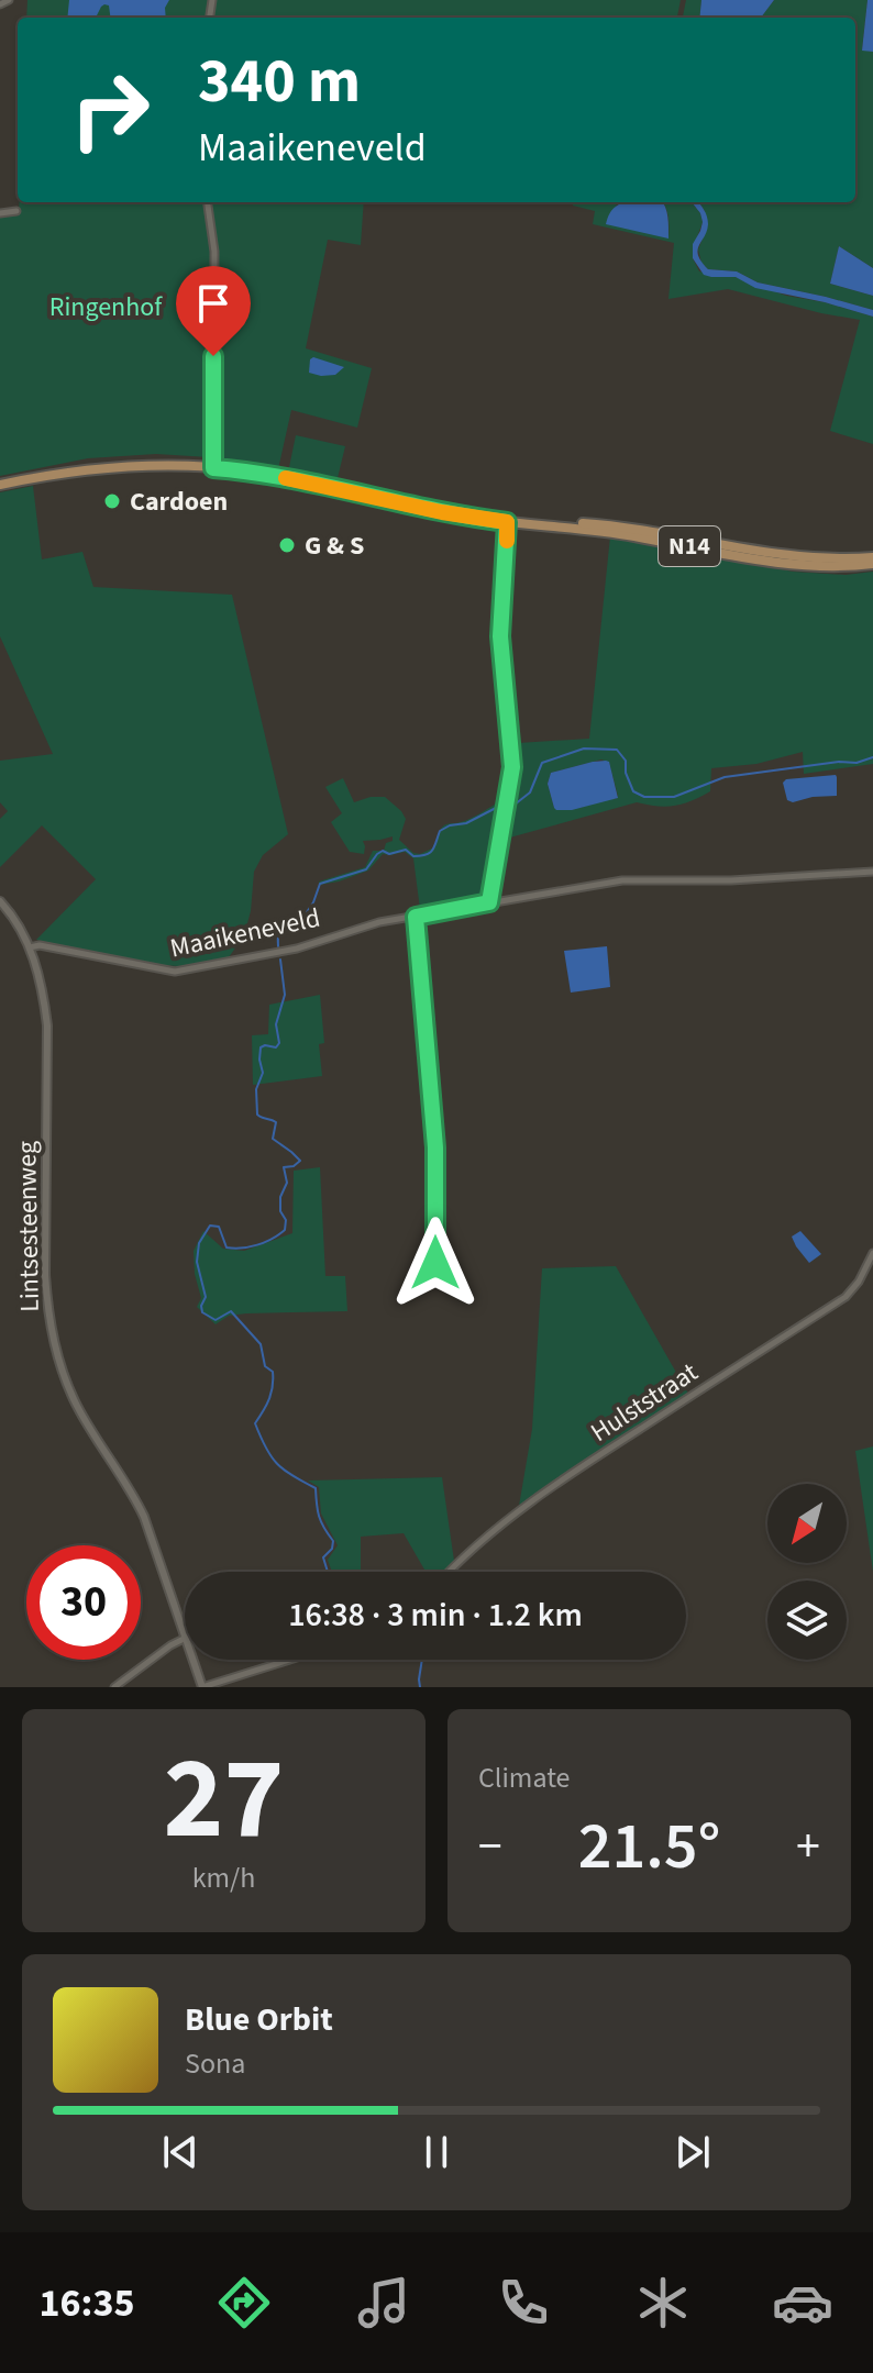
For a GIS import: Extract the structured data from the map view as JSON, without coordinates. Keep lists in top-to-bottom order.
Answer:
{
  "streets": {
    "main road": ["N14"],
    "street": ["Maaikeneveld", "Lintsesteenweg", "Hulststraat"]
  },
  "crossings": [
    ["Maaikeneveld", "Lintsesteenweg"]
  ],
  "parks": ["Ringenhof"],
  "places": ["Cardoen", "G & S"],
  "north": "bottom left",
  "page": {
    "turn": ["340 m", "Maaikeneveld"],
    "limit": "30",
    "trip": "16:38 · 3 min · 1.2 km",
    "tile": [
      ["27", "km/h"],
      "Climate"
    ],
    "heat": ["−", "21.5°", "+"],
    "song": ["Blue Orbit", "Sona"],
    "tabs": "16:35"
  }
}
